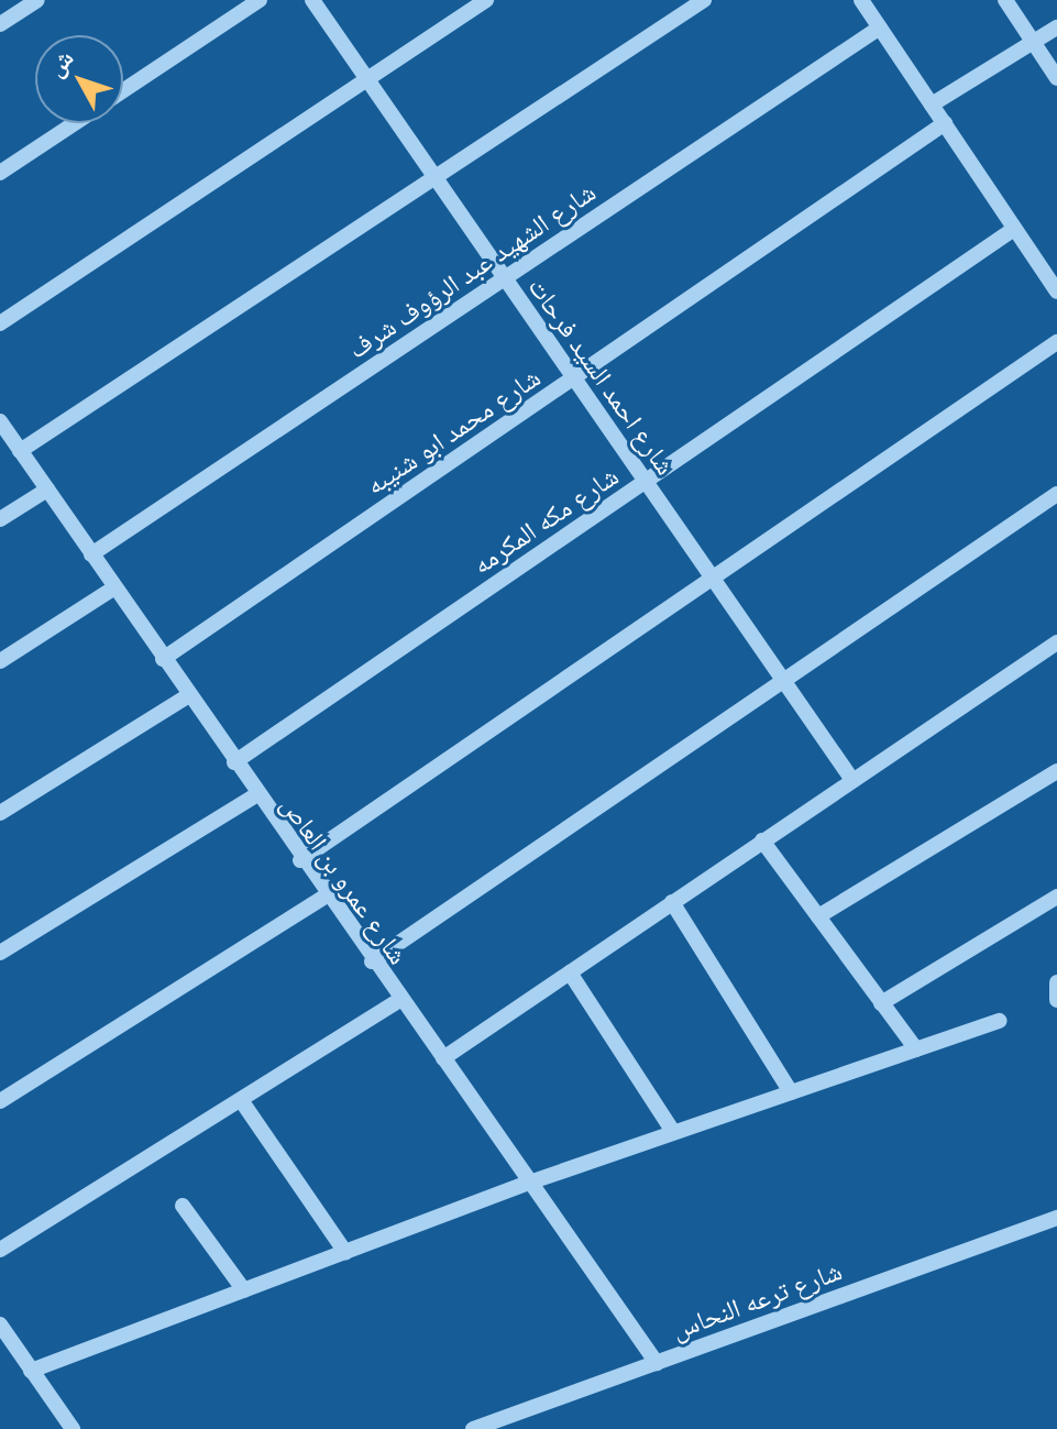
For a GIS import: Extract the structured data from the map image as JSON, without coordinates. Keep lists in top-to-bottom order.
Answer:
{
  "streets": {
    "street": [
      "شارع الشهيد عبد الرؤوف شرف",
      "شارع احمد السيد فرحات",
      "شارع محمد ابو شنيبه",
      "شارع مكه المكرمه",
      "شارع عمرو بن العاص",
      "شارع ترعه النحاس"
    ]
  },
  "crossings": [
    ["شارع الشهيد عبد الرؤوف شرف", "شارع احمد السيد فرحات"],
    ["شارع الشهيد عبد الرؤوف شرف", "شارع عمرو بن العاص"],
    ["شارع احمد السيد فرحات", "شارع محمد ابو شنيبه"],
    ["شارع احمد السيد فرحات", "شارع مكه المكرمه"],
    ["شارع محمد ابو شنيبه", "شارع عمرو بن العاص"],
    ["شارع مكه المكرمه", "شارع عمرو بن العاص"],
    ["شارع عمرو بن العاص", "شارع ترعه النحاس"]
  ],
  "north": "top left"
}
